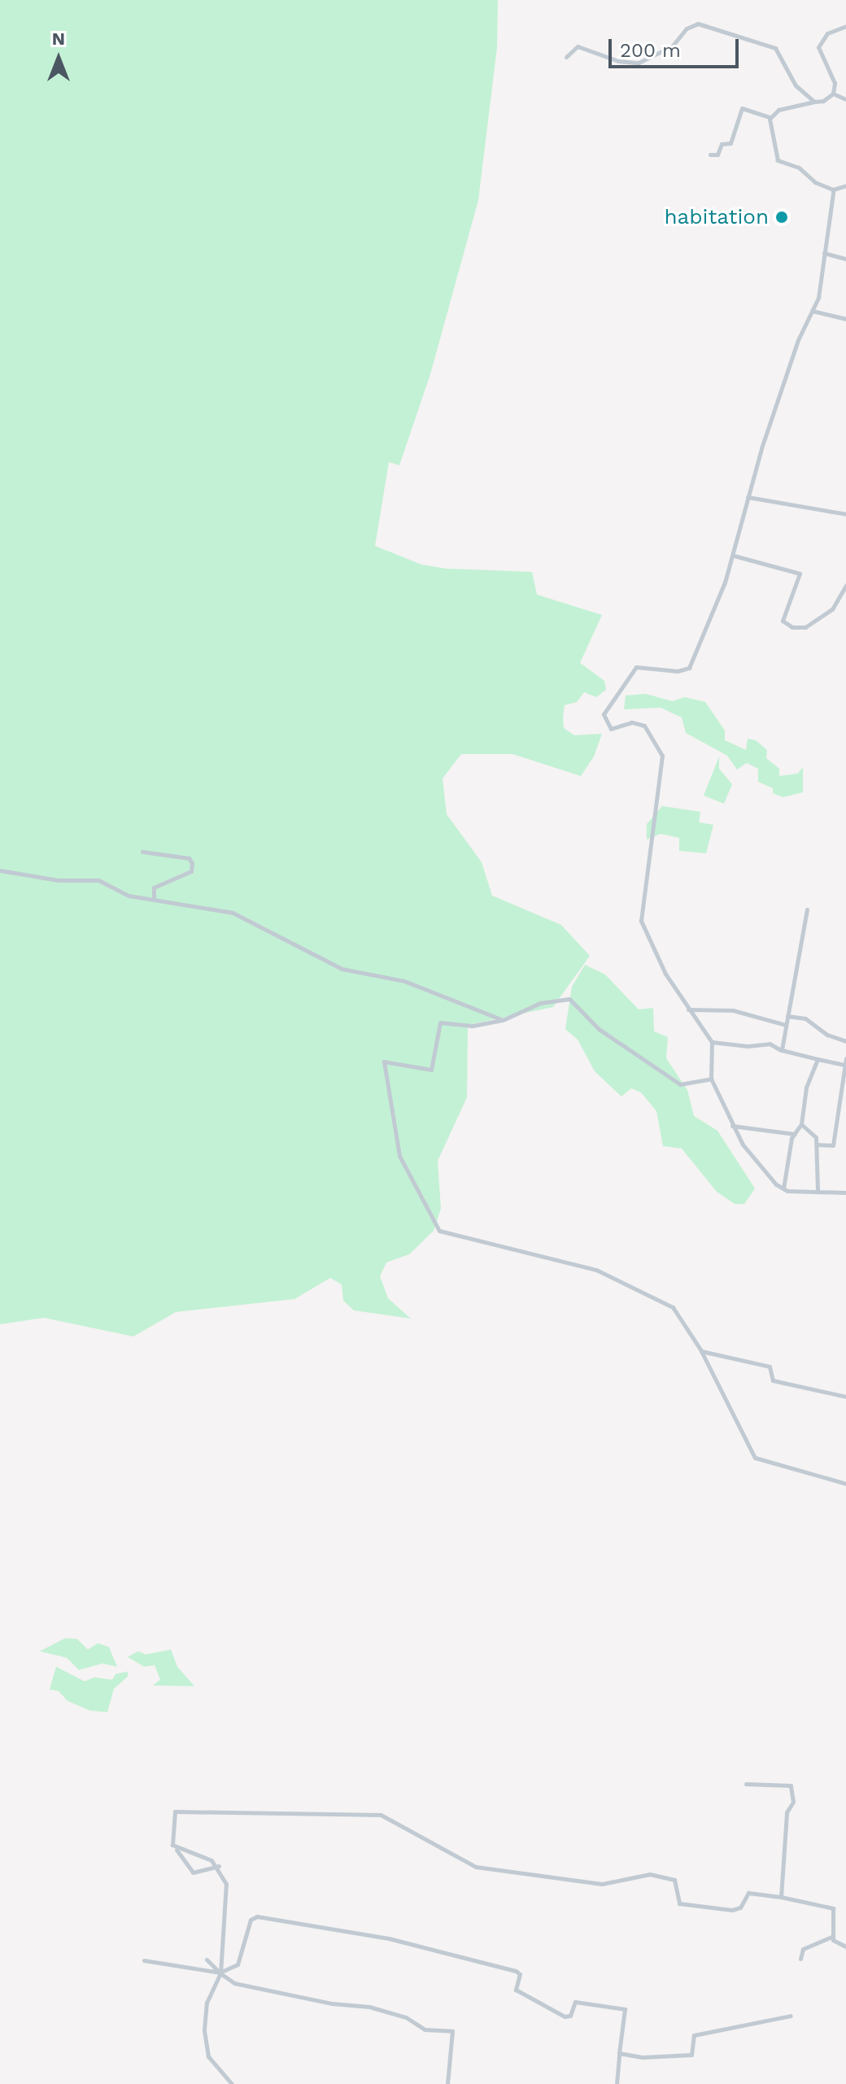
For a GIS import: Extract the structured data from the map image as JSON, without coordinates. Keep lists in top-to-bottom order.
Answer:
{
  "places": ["habitation"],
  "scale_bar": "200 m",
  "north": "top"
}
